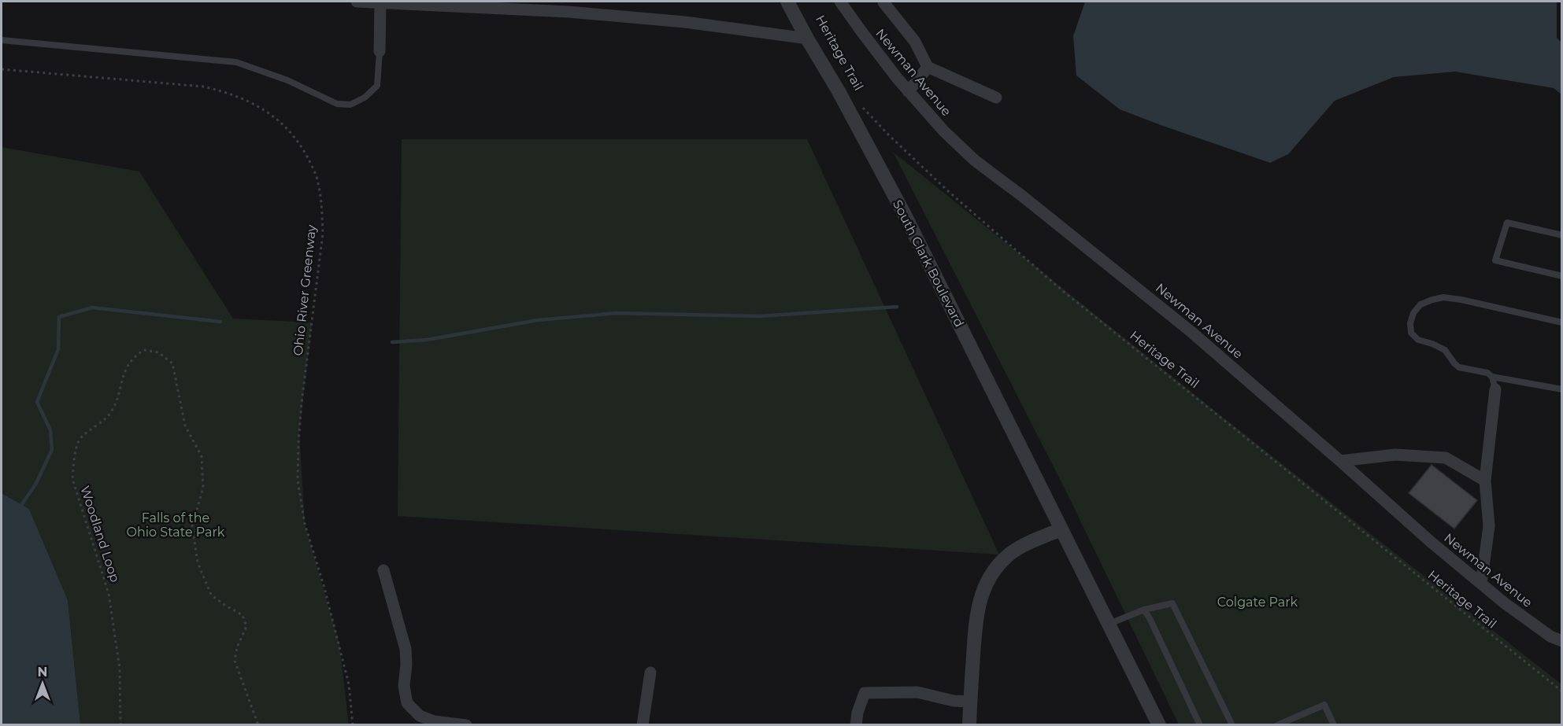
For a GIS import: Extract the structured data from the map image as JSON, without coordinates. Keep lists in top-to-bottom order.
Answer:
{
  "streets": {
    "street": ["Newman Avenue", "South Clark Boulevard"],
    "path": ["Heritage Trail", "Ohio River Greenway", "Woodland Loop"]
  },
  "parks": ["Falls of the Ohio State Park", "Colgate Park"],
  "north": "top"
}
